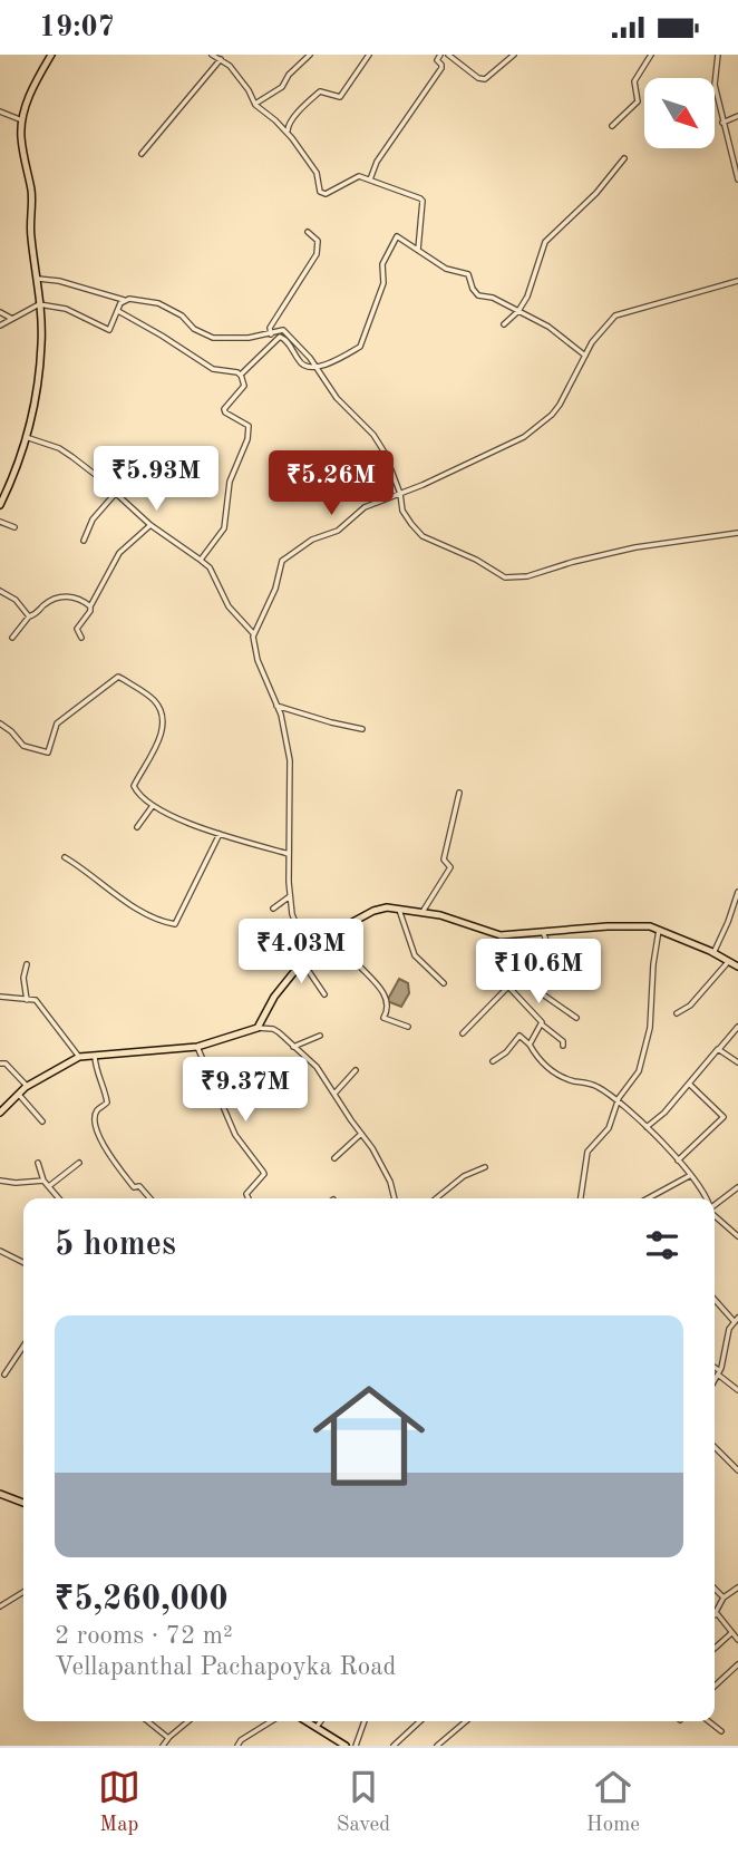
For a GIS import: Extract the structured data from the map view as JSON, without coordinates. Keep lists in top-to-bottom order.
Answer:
{
  "north": "bottom right",
  "page": {
    "status": "19:07",
    "price": [
      "₹5.93M",
      "₹5.26M",
      "₹4.03M",
      "₹10.6M",
      "₹9.37M"
    ],
    "heading": "5 homes",
    "list": [
      {
        "name": "₹5,260,000",
        "note": "2 rooms · 72 m² · Vellapanthal Pachapoyka Road"
      }
    ],
    "tabs": ["Map", "Saved", "Home"]
  }
}
